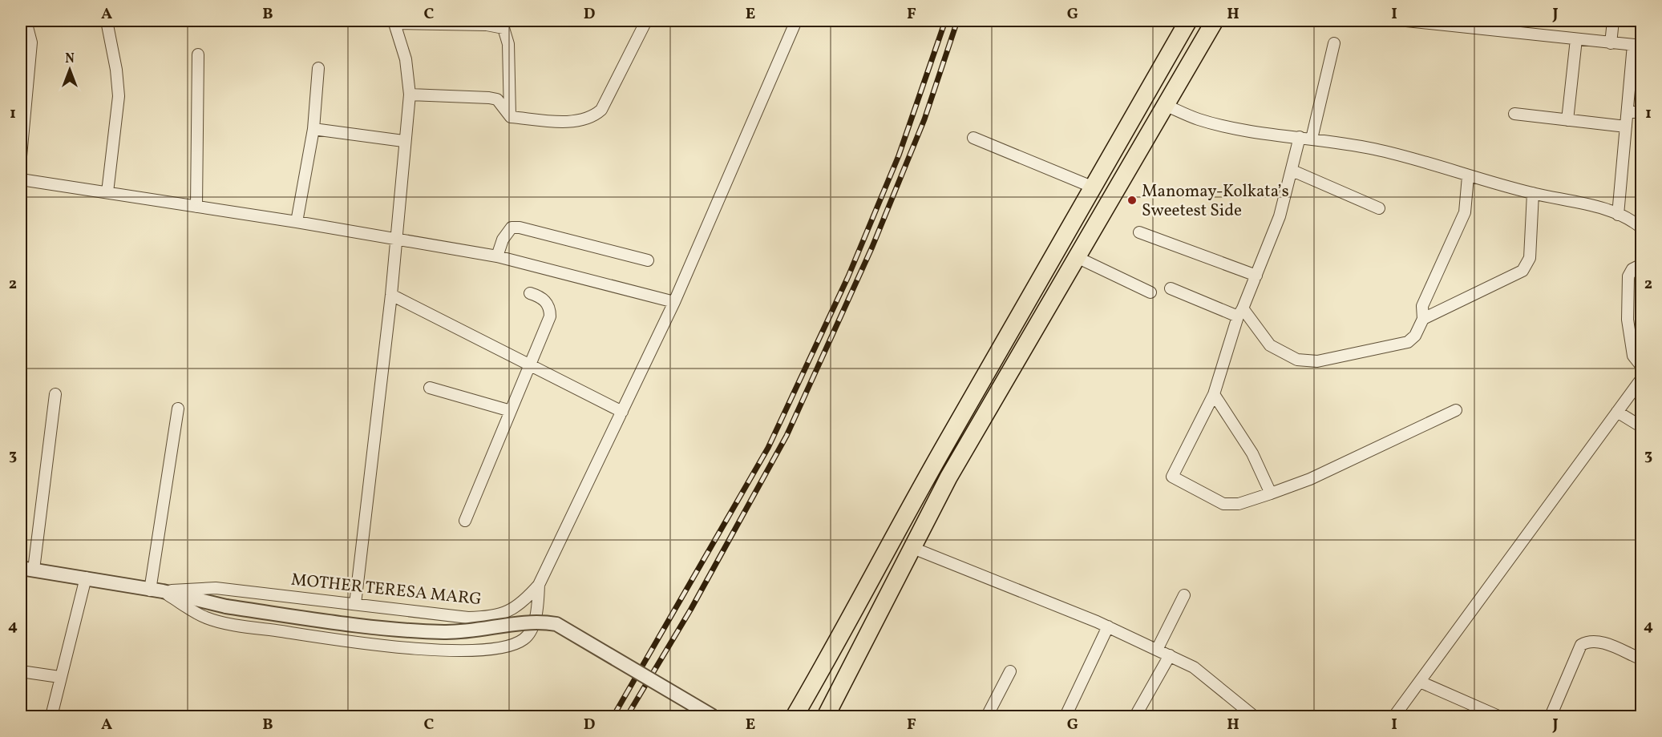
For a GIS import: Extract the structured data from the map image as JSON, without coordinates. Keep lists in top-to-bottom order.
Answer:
{
  "streets": {
    "street": ["MOTHER TERESA MARG"]
  },
  "places": ["Manomay-Kolkata’s Sweetest Side"],
  "north": "top",
  "grid": {
    "columns": [
      "A",
      "B",
      "C",
      "D",
      "E",
      "F",
      "G",
      "H",
      "I",
      "J"
    ],
    "rows": [
      "1",
      "2",
      "3",
      "4"
    ]
  }
}
